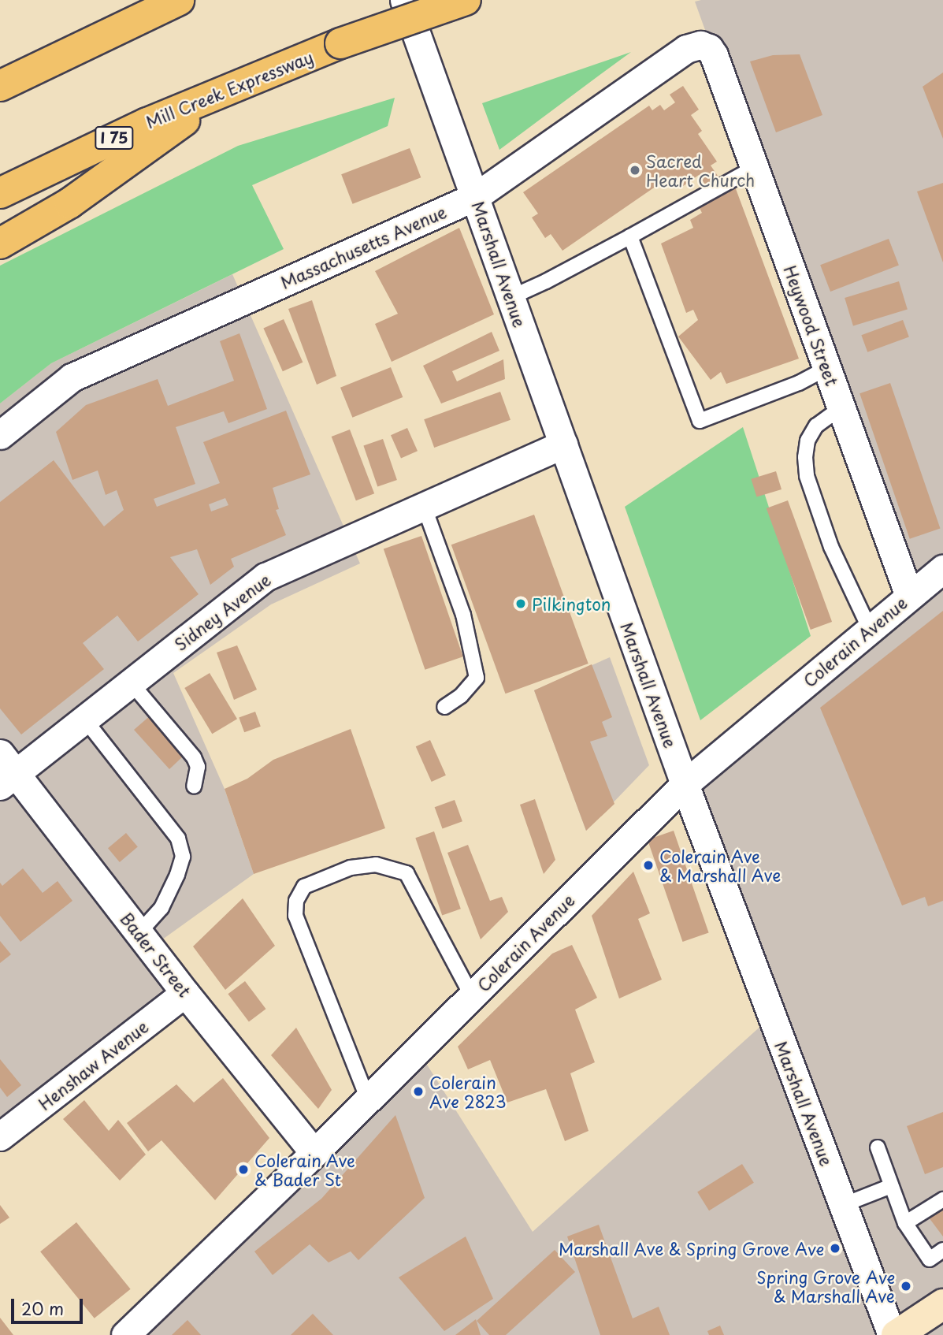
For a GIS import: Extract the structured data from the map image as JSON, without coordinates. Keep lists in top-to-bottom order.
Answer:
{
  "streets": {
    "highway": ["Mill Creek Expressway", "I 75"],
    "street": [
      "Massachusetts Avenue",
      "Marshall Avenue",
      "Heywood Street",
      "Sidney Avenue",
      "Colerain Avenue",
      "Bader Street",
      "Henshaw Avenue"
    ]
  },
  "crossings": [
    ["Massachusetts Avenue", "Marshall Avenue"],
    ["Massachusetts Avenue", "Heywood Street"],
    ["Marshall Avenue", "Sidney Avenue"],
    ["Marshall Avenue", "Colerain Avenue"],
    ["Heywood Street", "Colerain Avenue"],
    ["Sidney Avenue", "Bader Street"],
    ["Colerain Avenue", "Bader Street"],
    ["Bader Street", "Henshaw Avenue"]
  ],
  "places": [
    "Sacred Heart Church",
    "Pilkington",
    "Colerain Ave & Marshall Ave",
    "Colerain Ave 2823",
    "Colerain Ave & Bader St",
    "Marshall Ave & Spring Grove Ave",
    "Spring Grove Ave & Marshall Ave"
  ],
  "scale_bar": "20 m"
}
